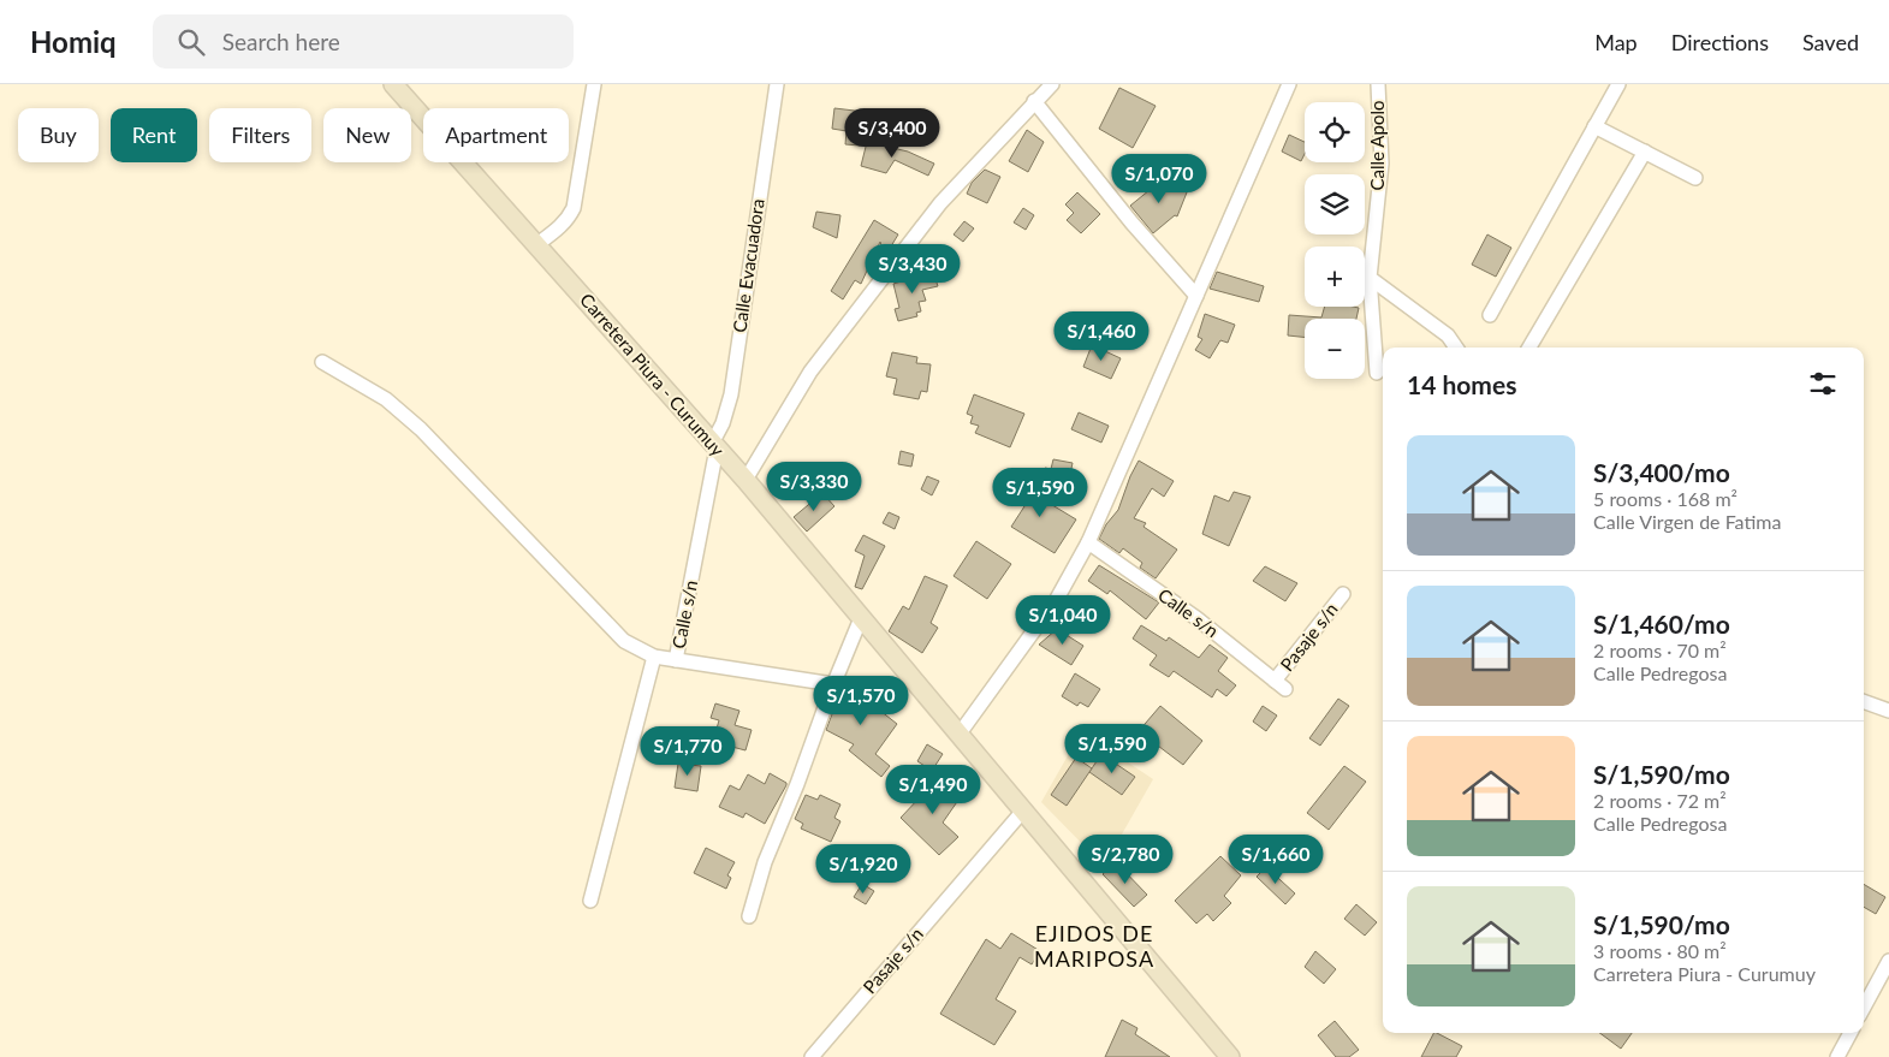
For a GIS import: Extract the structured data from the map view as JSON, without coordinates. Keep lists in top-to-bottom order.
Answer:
{
  "streets": {
    "main road": ["Carretera Piura - Curumuy"],
    "street": [
      "Calle Apolo",
      "Calle Evacuadora",
      "Calle s/n",
      "Pasaje s/n"
    ]
  },
  "crossings": [
    ["Calle Evacuadora", "Carretera Piura - Curumuy"],
    ["Calle Evacuadora", "Calle s/n"],
    ["Carretera Piura - Curumuy", "Calle s/n"],
    ["Carretera Piura - Curumuy", "Pasaje s/n"],
    ["Calle s/n", "Pasaje s/n"]
  ],
  "districts": ["EJIDOS DE MARIPOSA"],
  "page": {
    "header": "Homiq",
    "search": "Search here",
    "nav": ["Map", "Directions", "Saved"],
    "map_buttons": ["+", "−"],
    "price": [
      "S/3,400",
      "S/1,070",
      "S/3,430",
      "S/1,460",
      "S/3,330",
      "S/1,590",
      "S/1,040",
      "S/1,570",
      "S/1,590",
      "S/1,770",
      "S/1,490",
      "S/2,780",
      "S/1,660",
      "S/1,920"
    ],
    "chip": [
      "Buy",
      "Rent",
      "Filters",
      "New",
      "Apartment"
    ],
    "heading": "14 homes",
    "list": [
      {
        "name": "S/3,400/mo",
        "note": "5 rooms · 168 m² · Calle Virgen de Fatima"
      },
      {
        "name": "S/1,460/mo",
        "note": "2 rooms · 70 m² · Calle Pedregosa"
      },
      {
        "name": "S/1,590/mo",
        "note": "2 rooms · 72 m² · Calle Pedregosa"
      },
      {
        "name": "S/1,590/mo",
        "note": "3 rooms · 80 m² · Carretera Piura - Curumuy"
      }
    ]
  }
}
